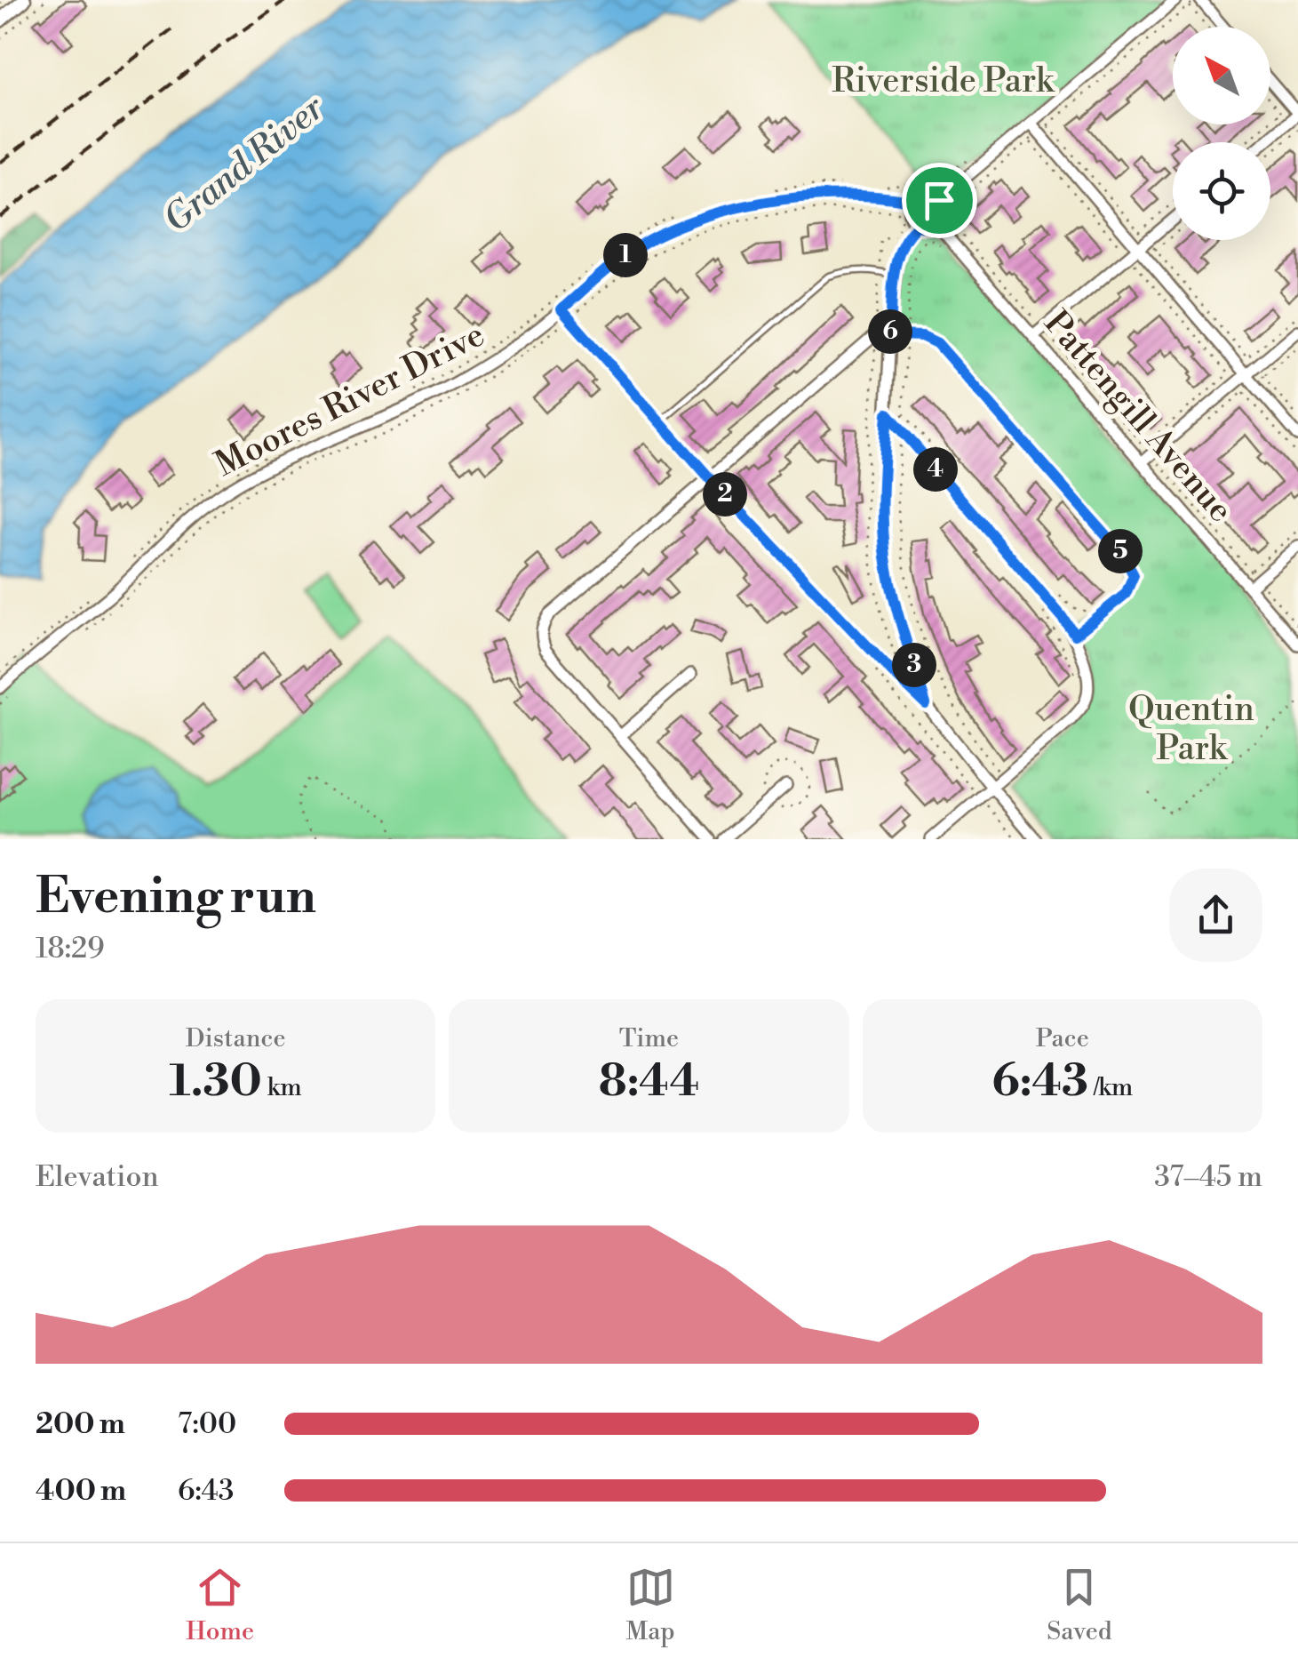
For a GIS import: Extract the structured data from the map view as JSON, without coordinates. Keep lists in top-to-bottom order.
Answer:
{
  "streets": {
    "street": ["Moores River Drive", "Pattengill Avenue"]
  },
  "crossings": [
    ["Moores River Drive", "Pattengill Avenue"]
  ],
  "water": ["Grand River"],
  "parks": ["Riverside Park", "Quentin Park"],
  "north": "top left",
  "page": {
    "pins": [
      "1",
      "6",
      "4",
      "2",
      "5",
      "3"
    ],
    "heading": ["Evening run", "18:29"],
    "stats": [
      ["Distance", "1.30 km"],
      ["Time", "8:44"],
      ["Pace", "6:43 /km"]
    ],
    "chart": ["Elevation", "37–45 m"],
    "list": [
      {
        "name": "200 m",
        "note": "7:00"
      },
      {
        "name": "400 m",
        "note": "6:43"
      }
    ],
    "tabs": ["Home", "Map", "Saved"]
  }
}
